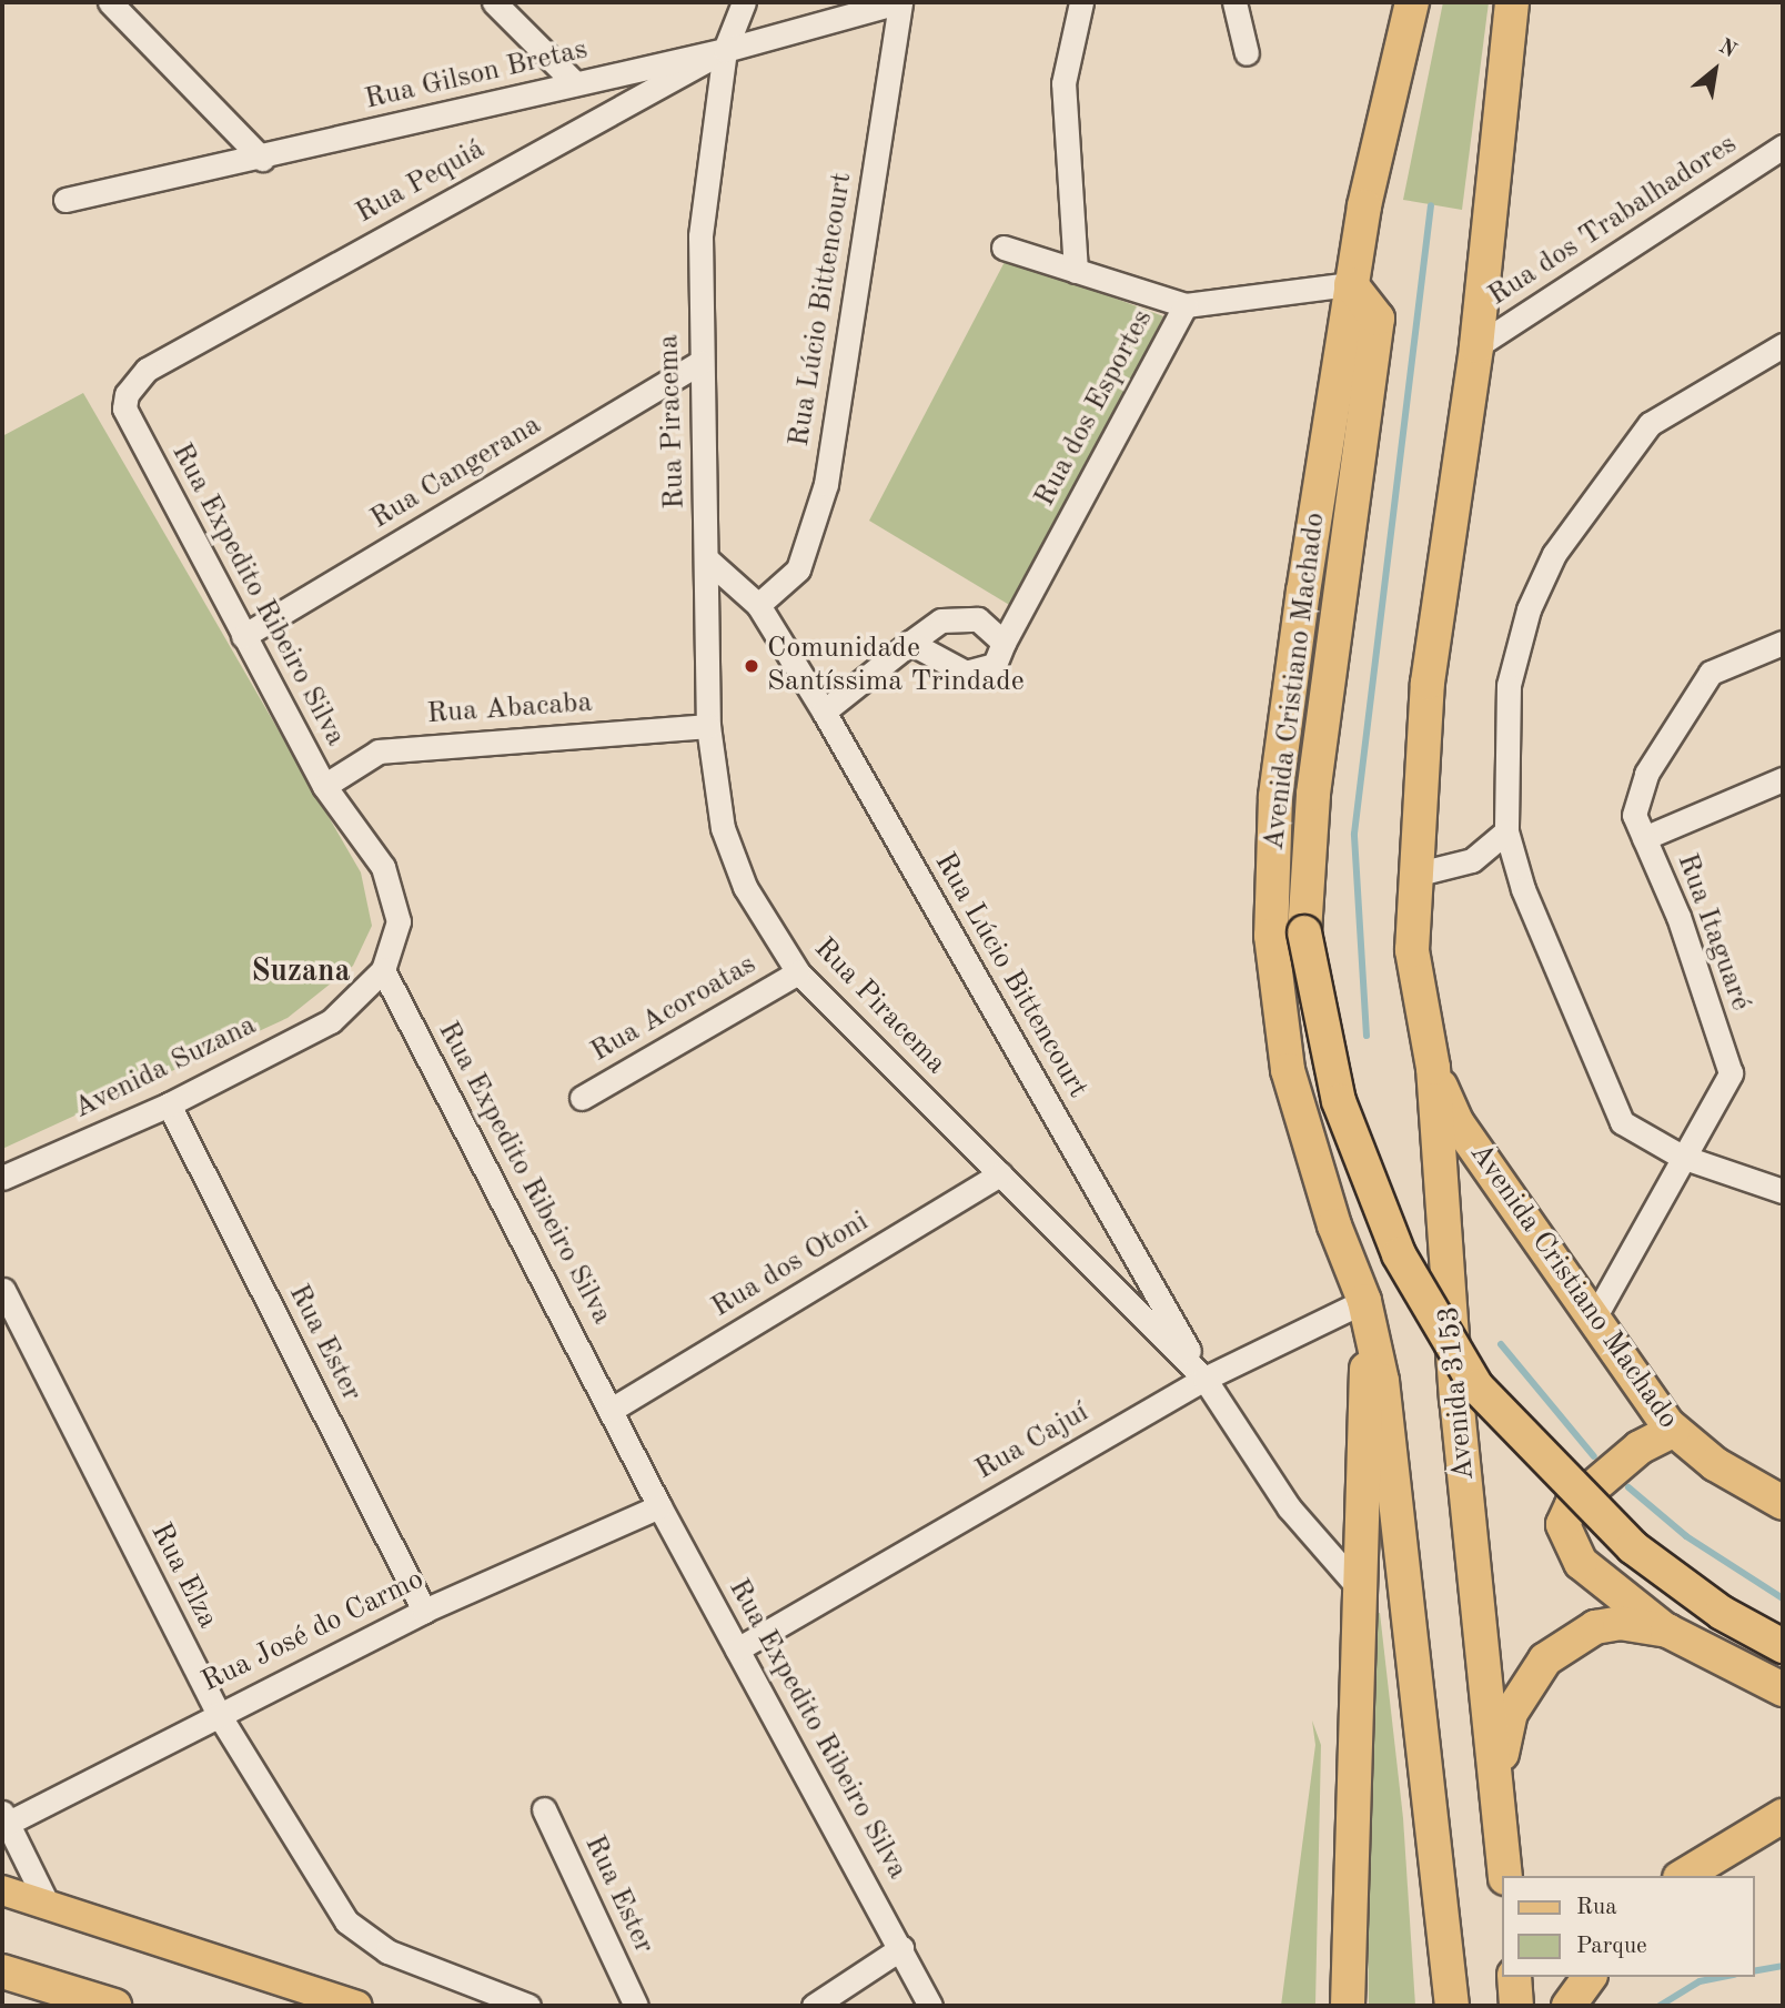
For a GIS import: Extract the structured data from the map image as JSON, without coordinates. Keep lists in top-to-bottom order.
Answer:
{
  "streets": {
    "highway": ["Avenida Cristiano Machado", "Avenida 3153"],
    "street": [
      "Rua Gilson Bretas",
      "Rua Pequiá",
      "Rua dos Trabalhadores",
      "Rua Lúcio Bittencourt",
      "Rua dos Esportes",
      "Rua Piracema",
      "Rua Cangerana",
      "Rua Expedito Ribeiro Silva",
      "Rua Abacaba",
      "Rua Itaguaré",
      "Rua Acoroatas",
      "Avenida Suzana",
      "Rua dos Otoni",
      "Rua Ester",
      "Rua Cajuí",
      "Rua Elza",
      "Rua José do Carmo"
    ]
  },
  "crossings": [
    ["Rua Gilson Bretas", "Rua Pequiá"],
    ["Rua Gilson Bretas", "Rua Lúcio Bittencourt"],
    ["Rua Gilson Bretas", "Rua Piracema"],
    ["Rua Pequiá", "Rua Piracema"],
    ["Rua Pequiá", "Rua Expedito Ribeiro Silva"],
    ["Rua Lúcio Bittencourt", "Rua Piracema"],
    ["Rua Lúcio Bittencourt", "Rua Cajuí"],
    ["Rua Piracema", "Rua Cangerana"],
    ["Rua Piracema", "Rua Abacaba"],
    ["Rua Piracema", "Rua Acoroatas"],
    ["Rua Piracema", "Rua dos Otoni"],
    ["Rua Piracema", "Rua Cajuí"],
    ["Rua Cangerana", "Rua Expedito Ribeiro Silva"],
    ["Rua Expedito Ribeiro Silva", "Rua Abacaba"],
    ["Rua Expedito Ribeiro Silva", "Avenida Suzana"],
    ["Rua Expedito Ribeiro Silva", "Rua dos Otoni"],
    ["Rua Expedito Ribeiro Silva", "Rua Cajuí"],
    ["Rua Expedito Ribeiro Silva", "Rua José do Carmo"],
    ["Avenida Cristiano Machado", "Avenida 3153"],
    ["Avenida Cristiano Machado", "Rua Cajuí"],
    ["Avenida Suzana", "Rua Ester"],
    ["Rua Ester", "Rua José do Carmo"],
    ["Rua Elza", "Rua José do Carmo"]
  ],
  "districts": ["Suzana"],
  "places": ["Comunidade Santíssima Trindade"],
  "legend": ["Rua", "Parque"],
  "north": "top right"
}
